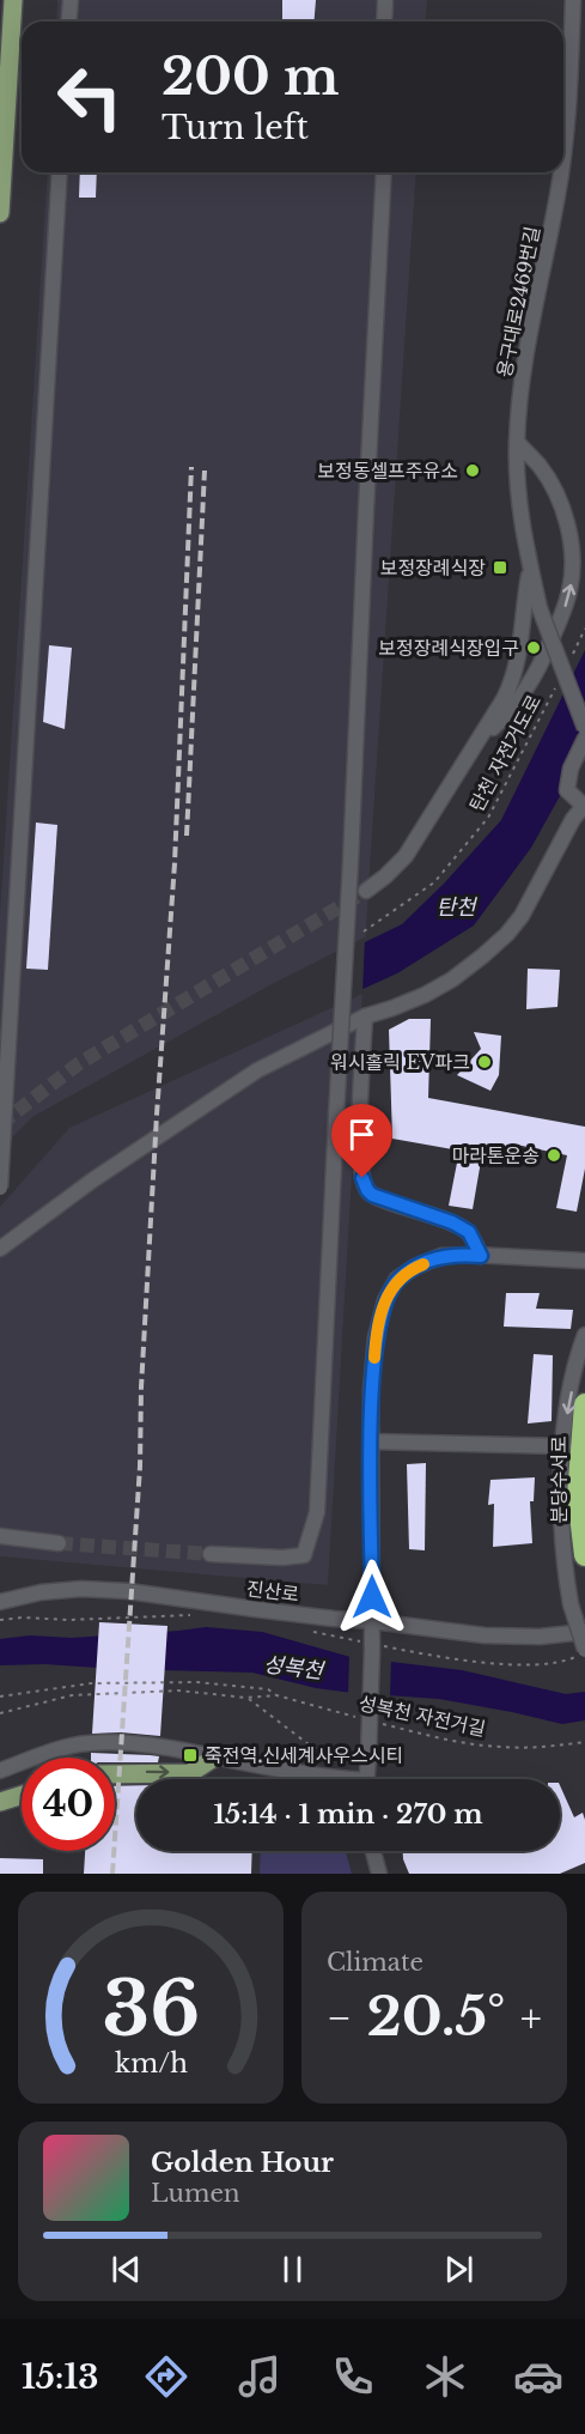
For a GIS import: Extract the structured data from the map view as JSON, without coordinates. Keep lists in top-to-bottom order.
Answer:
{
  "streets": {
    "highway": ["분당수서로"],
    "street": ["용구대로2469번길", "진산로"],
    "path": ["탄천 자전거도로", "성복천 자전거길"]
  },
  "water": ["탄천", "성복천"],
  "places": {
    "other": [
      "보정동셀프주유소",
      "보정장례식장입구",
      "워시홀릭 EV파크",
      "마라톤운송"
    ],
    "transit": ["보정장례식장", "죽전역.신세계사우스시티"]
  },
  "page": {
    "turn": ["200 m", "Turn left"],
    "limit": "40",
    "trip": "15:14 · 1 min · 270 m",
    "tile": "Climate",
    "heat": ["−", "20.5°", "+"],
    "song": ["Golden Hour", "Lumen"],
    "tabs": "15:13",
    "gauge": ["36", "km/h"]
  }
}
